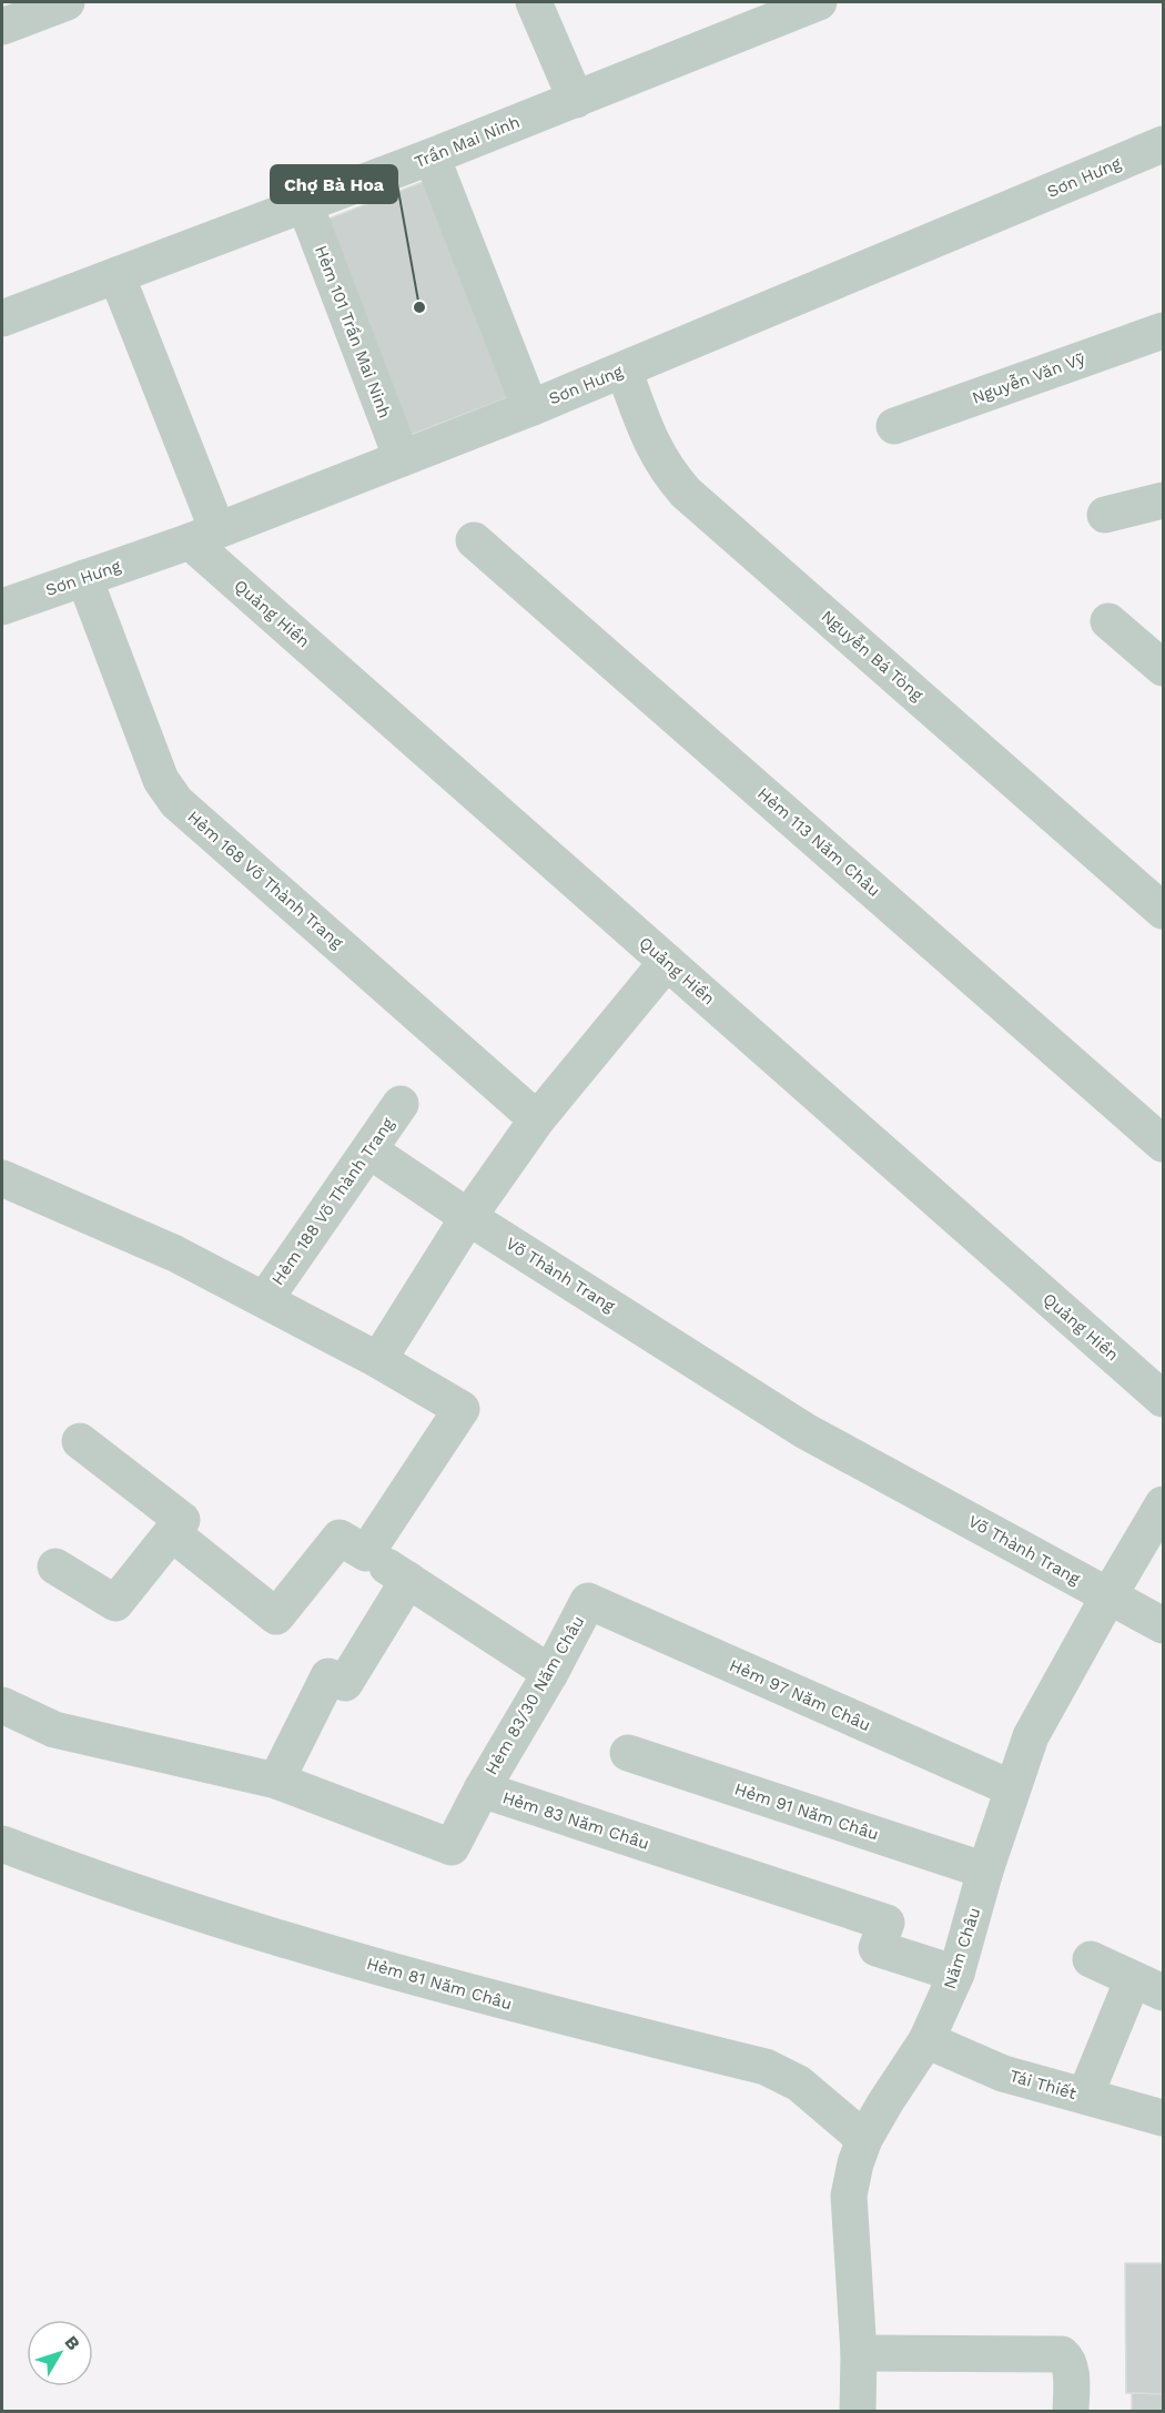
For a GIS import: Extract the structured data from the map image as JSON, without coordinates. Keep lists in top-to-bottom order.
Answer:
{
  "streets": {
    "street": [
      "Trần Mai Ninh",
      "Sơn Hưng",
      "Hẻm 101 Trần Mai Ninh",
      "Nguyễn Văn Vỹ",
      "Quảng Hiền",
      "Nguyễn Bá Tòng",
      "Hẻm 113 Năm Châu",
      "Hẻm 168 Võ Thành Trang",
      "Hẻm 188 Võ Thành Trang",
      "Võ Thành Trang",
      "Hẻm 83/30 Năm Châu",
      "Hẻm 97 Năm Châu",
      "Hẻm 91 Năm Châu",
      "Hẻm 83 Năm Châu",
      "Năm Châu",
      "Hẻm 81 Năm Châu",
      "Tái Thiết"
    ]
  },
  "crossings": [
    ["Trần Mai Ninh", "Hẻm 101 Trần Mai Ninh"],
    ["Trần Mai Ninh", "Quảng Hiền"],
    ["Sơn Hưng", "Hẻm 101 Trần Mai Ninh"],
    ["Sơn Hưng", "Quảng Hiền"],
    ["Sơn Hưng", "Nguyễn Bá Tòng"],
    ["Sơn Hưng", "Hẻm 168 Võ Thành Trang"],
    ["Võ Thành Trang", "Năm Châu"],
    ["Hẻm 83/30 Năm Châu", "Hẻm 97 Năm Châu"],
    ["Hẻm 83/30 Năm Châu", "Hẻm 83 Năm Châu"],
    ["Hẻm 97 Năm Châu", "Năm Châu"],
    ["Hẻm 91 Năm Châu", "Năm Châu"],
    ["Hẻm 83 Năm Châu", "Năm Châu"],
    ["Năm Châu", "Hẻm 81 Năm Châu"],
    ["Năm Châu", "Tái Thiết"]
  ],
  "places": ["Chợ Bà Hoa"],
  "north": "top right"
}
